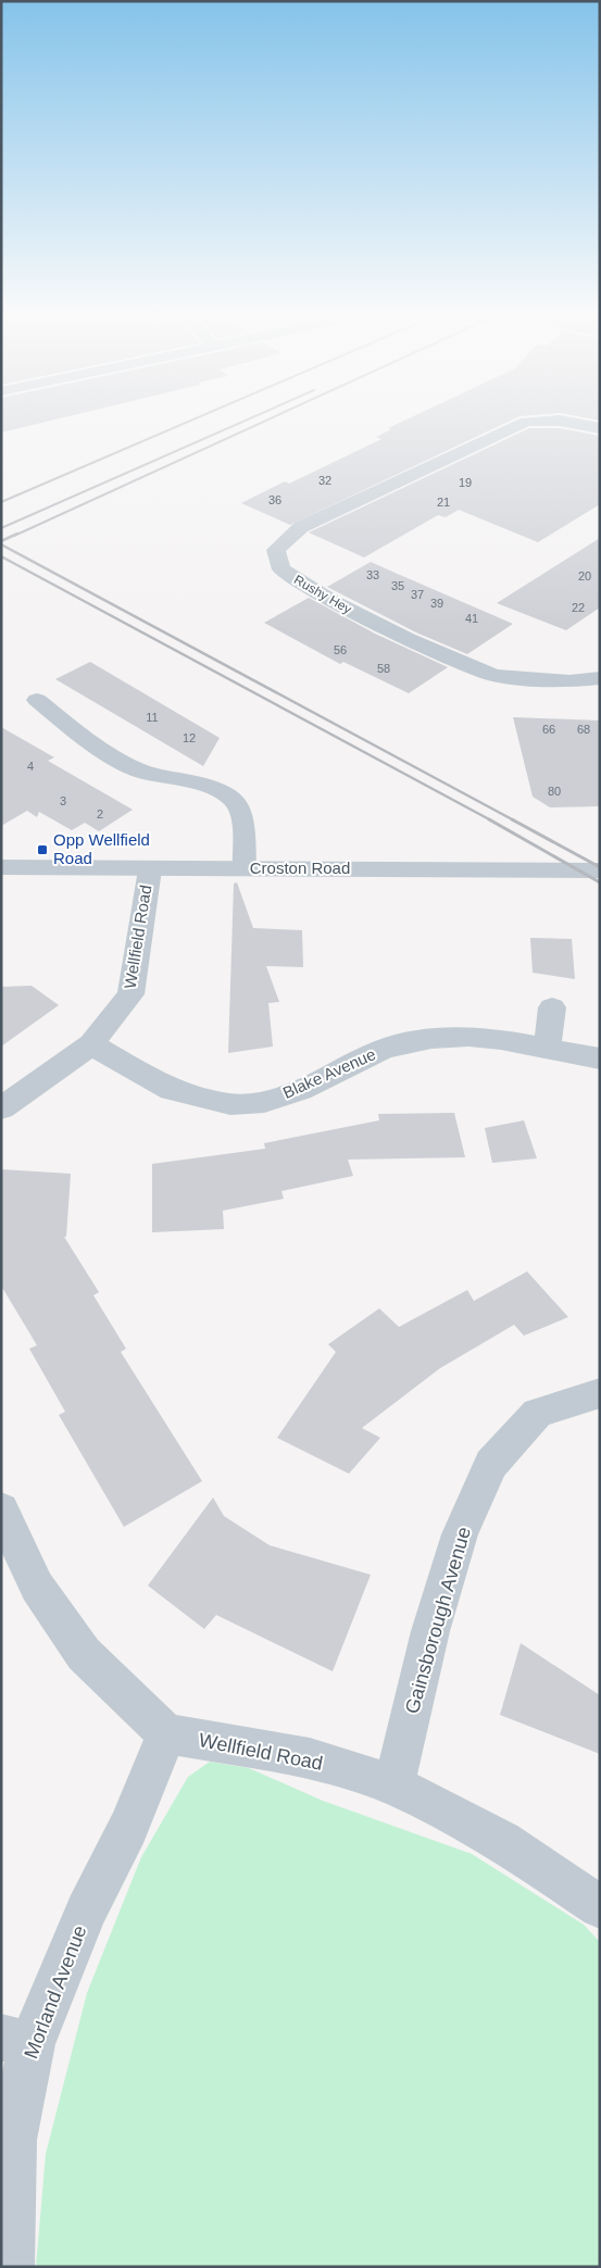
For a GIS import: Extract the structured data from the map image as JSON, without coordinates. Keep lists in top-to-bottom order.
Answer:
{
  "streets": {
    "street": [
      "Rushy Hey",
      "Croston Road",
      "Wellfield Road",
      "Blake Avenue",
      "Gainsborough Avenue",
      "Morland Avenue"
    ]
  },
  "crossings": [
    ["Croston Road", "Wellfield Road"],
    ["Wellfield Road", "Blake Avenue"],
    ["Wellfield Road", "Gainsborough Avenue"],
    ["Wellfield Road", "Morland Avenue"]
  ],
  "places": {
    "transit": ["Opp Wellfield Road"]
  },
  "house_numbers": [
    "32",
    "19",
    "36",
    "21",
    "33",
    "20",
    "35",
    "37",
    "39",
    "22",
    "41",
    "56",
    "58",
    "11",
    "66",
    "68",
    "12",
    "4",
    "80",
    "3",
    "2"
  ]
}
